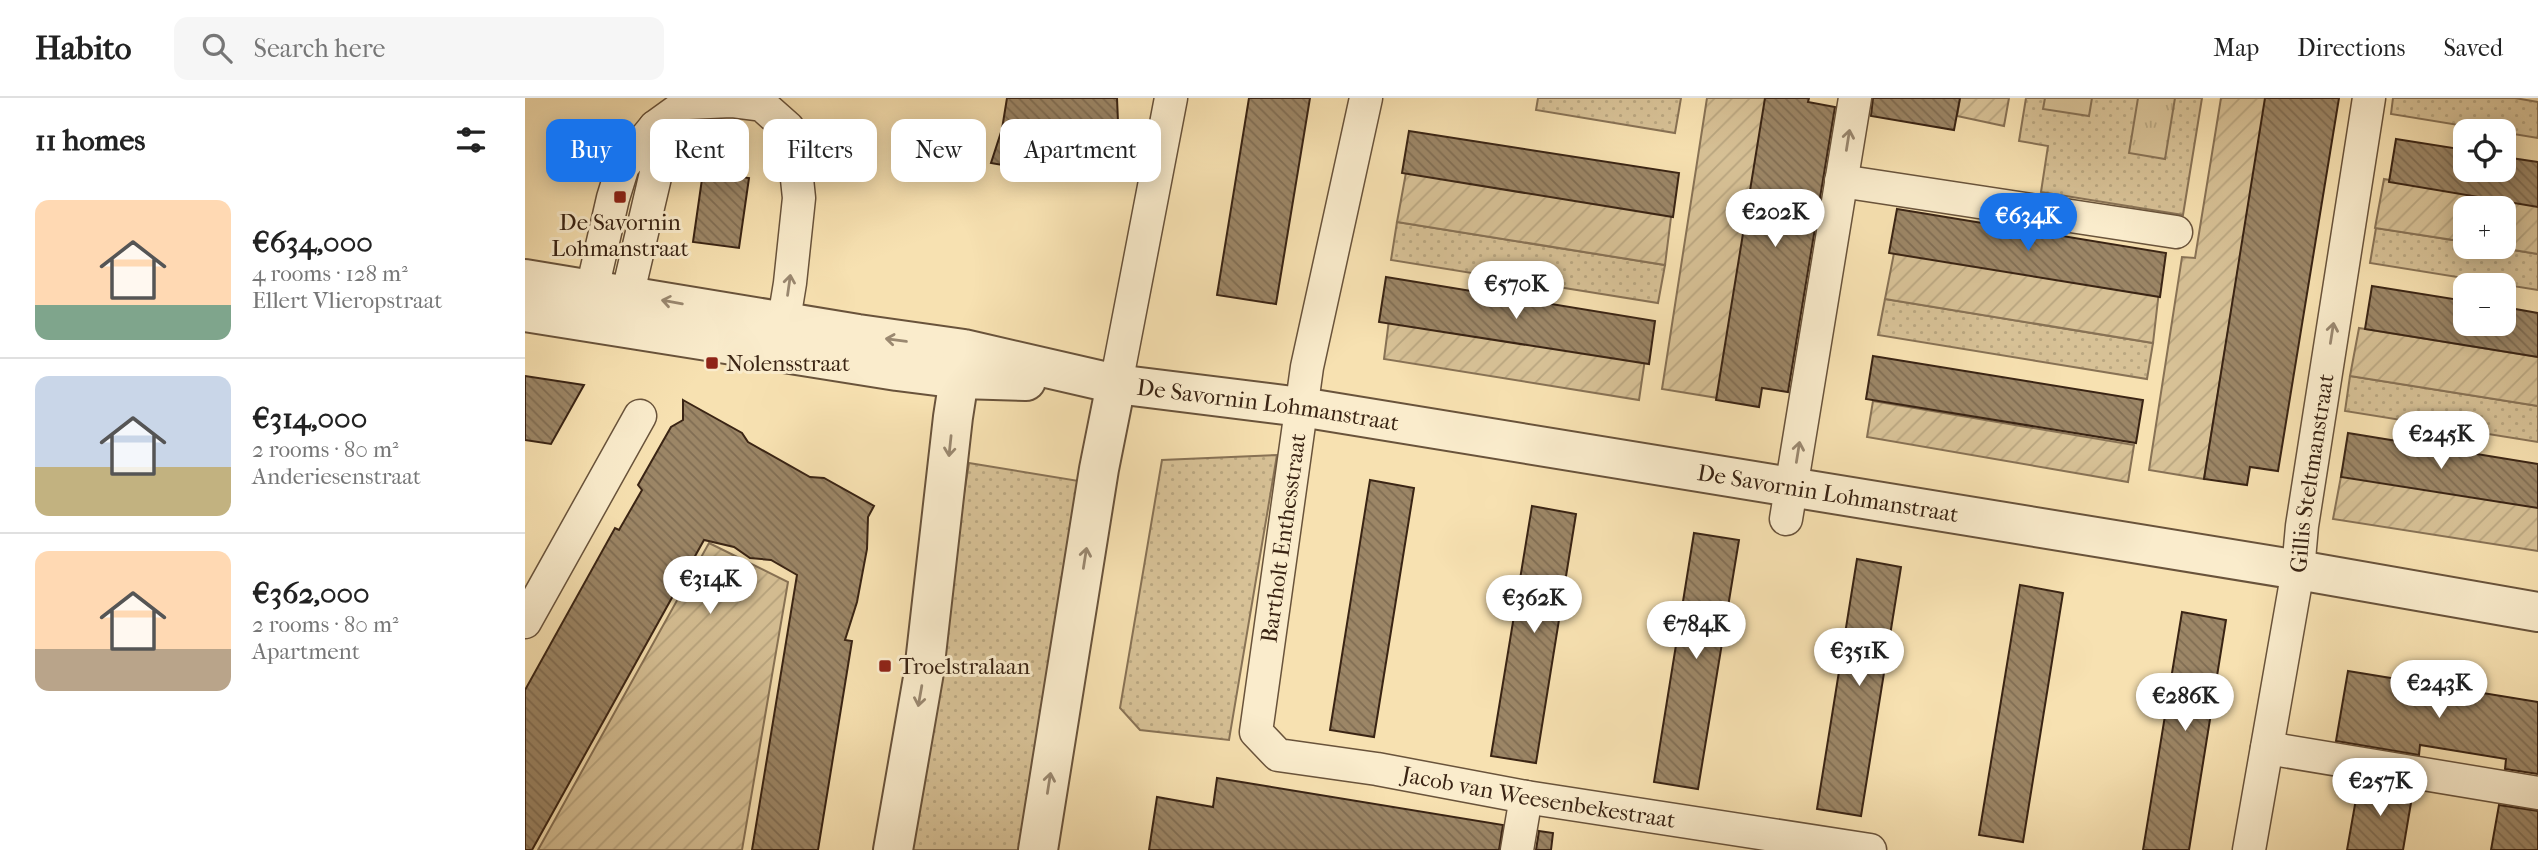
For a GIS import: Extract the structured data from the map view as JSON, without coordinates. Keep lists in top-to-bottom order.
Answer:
{
  "streets": {
    "street": [
      "De Savornin Lohmanstraat",
      "Gillis Steltmanstraat",
      "Bartholt Enthesstraat",
      "Jacob van Weesenbekestraat"
    ]
  },
  "crossings": [
    ["De Savornin Lohmanstraat", "Gillis Steltmanstraat"],
    ["De Savornin Lohmanstraat", "Bartholt Enthesstraat"],
    ["Bartholt Enthesstraat", "Jacob van Weesenbekestraat"]
  ],
  "one_way": ["Gillis Steltmanstraat"],
  "places": {
    "transit": ["De Savornin Lohmanstraat", "Nolensstraat", "Troelstralaan"]
  },
  "page": {
    "header": "Habito",
    "search": "Search here",
    "nav": ["Map", "Directions", "Saved"],
    "heading": "11 homes",
    "map_buttons": ["+", "−"],
    "chip": [
      "Buy",
      "Rent",
      "Filters",
      "New",
      "Apartment"
    ],
    "list": [
      {
        "name": "€634,000",
        "note": "4 rooms · 128 m² · Ellert Vlieropstraat"
      },
      {
        "name": "€314,000",
        "note": "2 rooms · 80 m² · Anderiesenstraat"
      },
      {
        "name": "€362,000",
        "note": "2 rooms · 80 m² · Apartment"
      }
    ],
    "price": [
      "€202K",
      "€634K",
      "€570K",
      "€245K",
      "€314K",
      "€362K",
      "€784K",
      "€351K",
      "€243K",
      "€286K",
      "€257K"
    ]
  }
}
